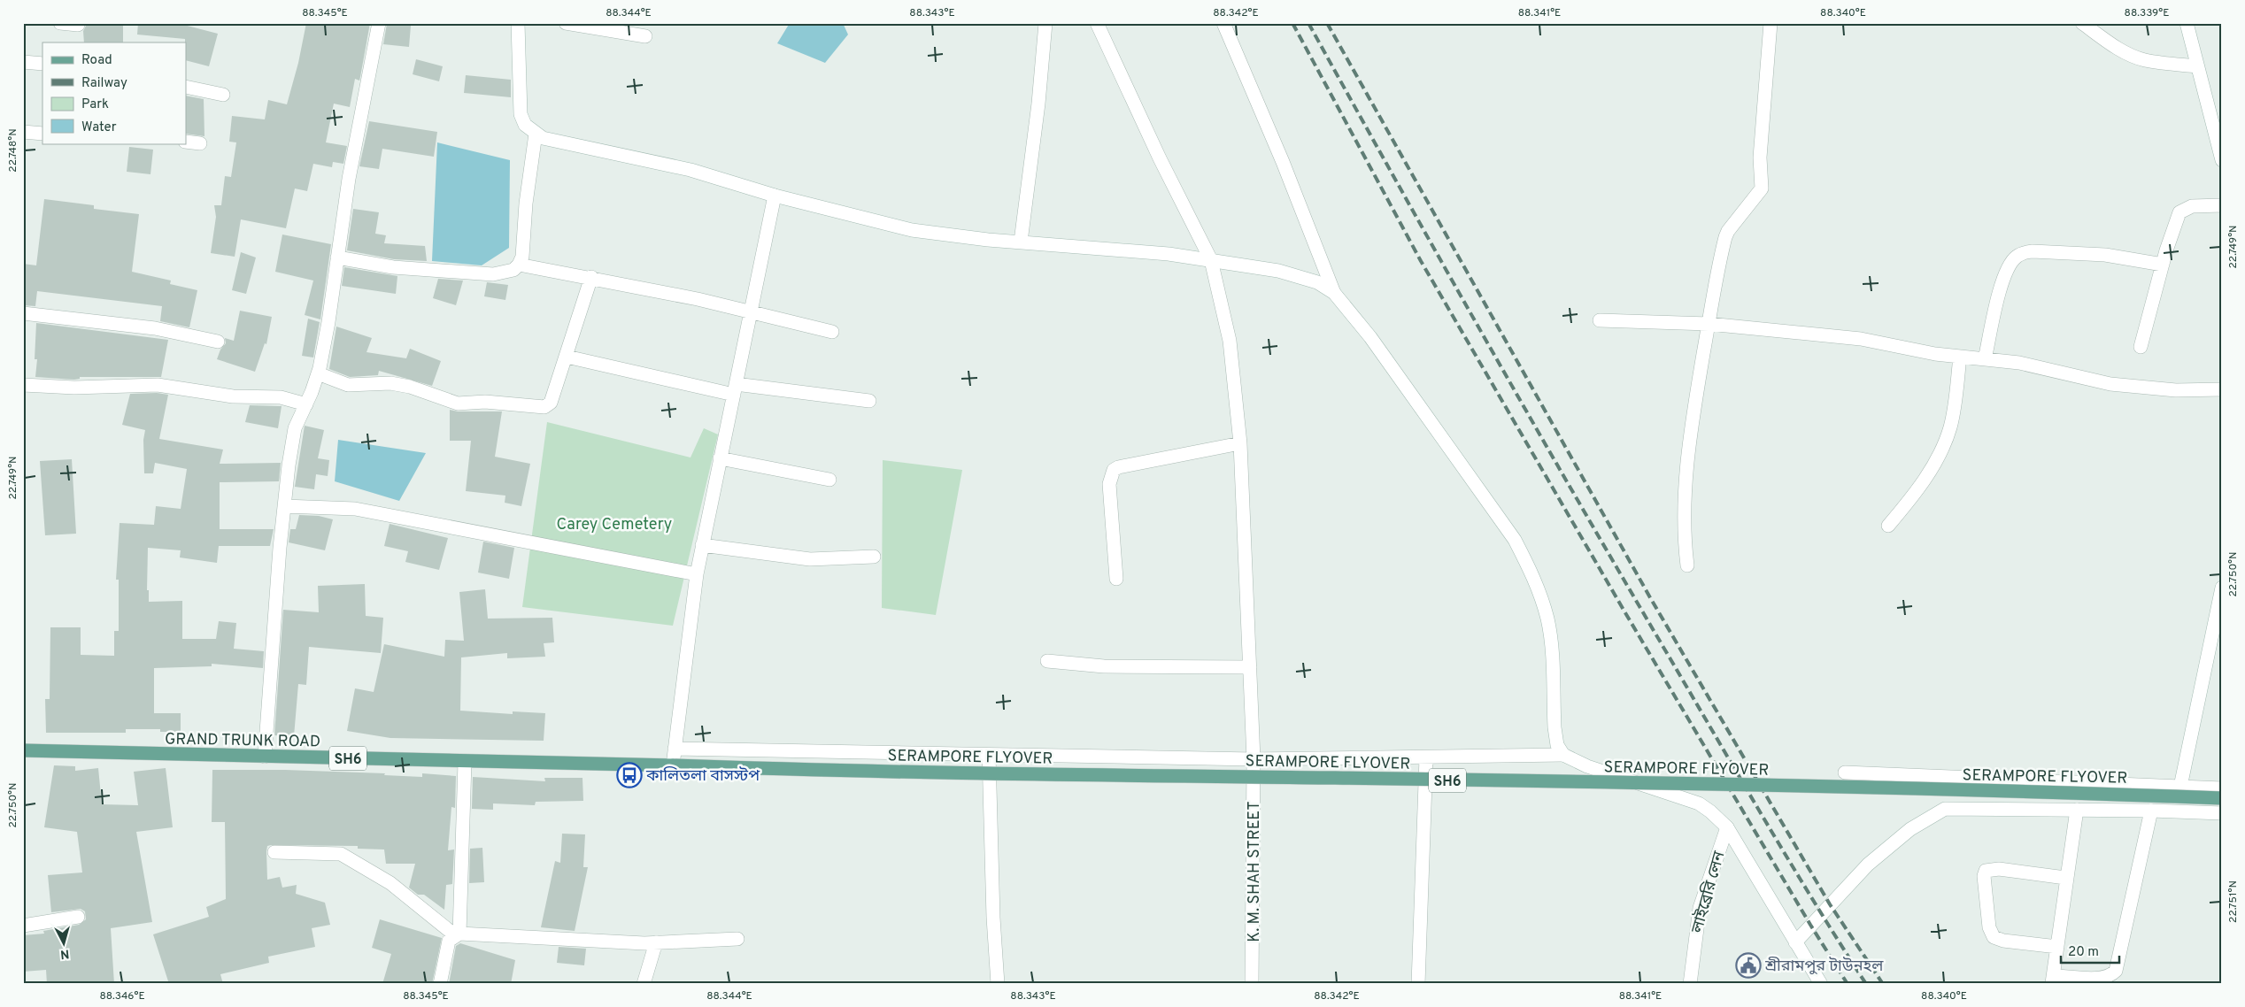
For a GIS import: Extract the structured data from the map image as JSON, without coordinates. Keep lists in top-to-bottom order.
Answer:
{
  "streets": {
    "main road": ["GRAND TRUNK ROAD", "SERAMPORE FLYOVER", "SH6"],
    "street": ["K. M. SHAH STREET", "লাইব্রেরি লেন"]
  },
  "crossings": [
    ["GRAND TRUNK ROAD", "SERAMPORE FLYOVER"]
  ],
  "parks": ["Carey Cemetery"],
  "places": {
    "bus stop": ["কালিতলা বাসস্টপ"],
    "public building": ["শ্রীরামপুর টাউনহল"]
  },
  "legend": [
    "Road",
    "Railway",
    "Park",
    "Water"
  ],
  "scale_bar": "20 m",
  "north": "bottom",
  "coordinates": [
    "88.345°E",
    "88.344°E",
    "88.343°E",
    "88.342°E",
    "88.341°E",
    "88.340°E",
    "88.339°E",
    "22.748°N",
    "22.749°N",
    "22.750°N",
    "22.751°N",
    "88.346°E"
  ]
}
